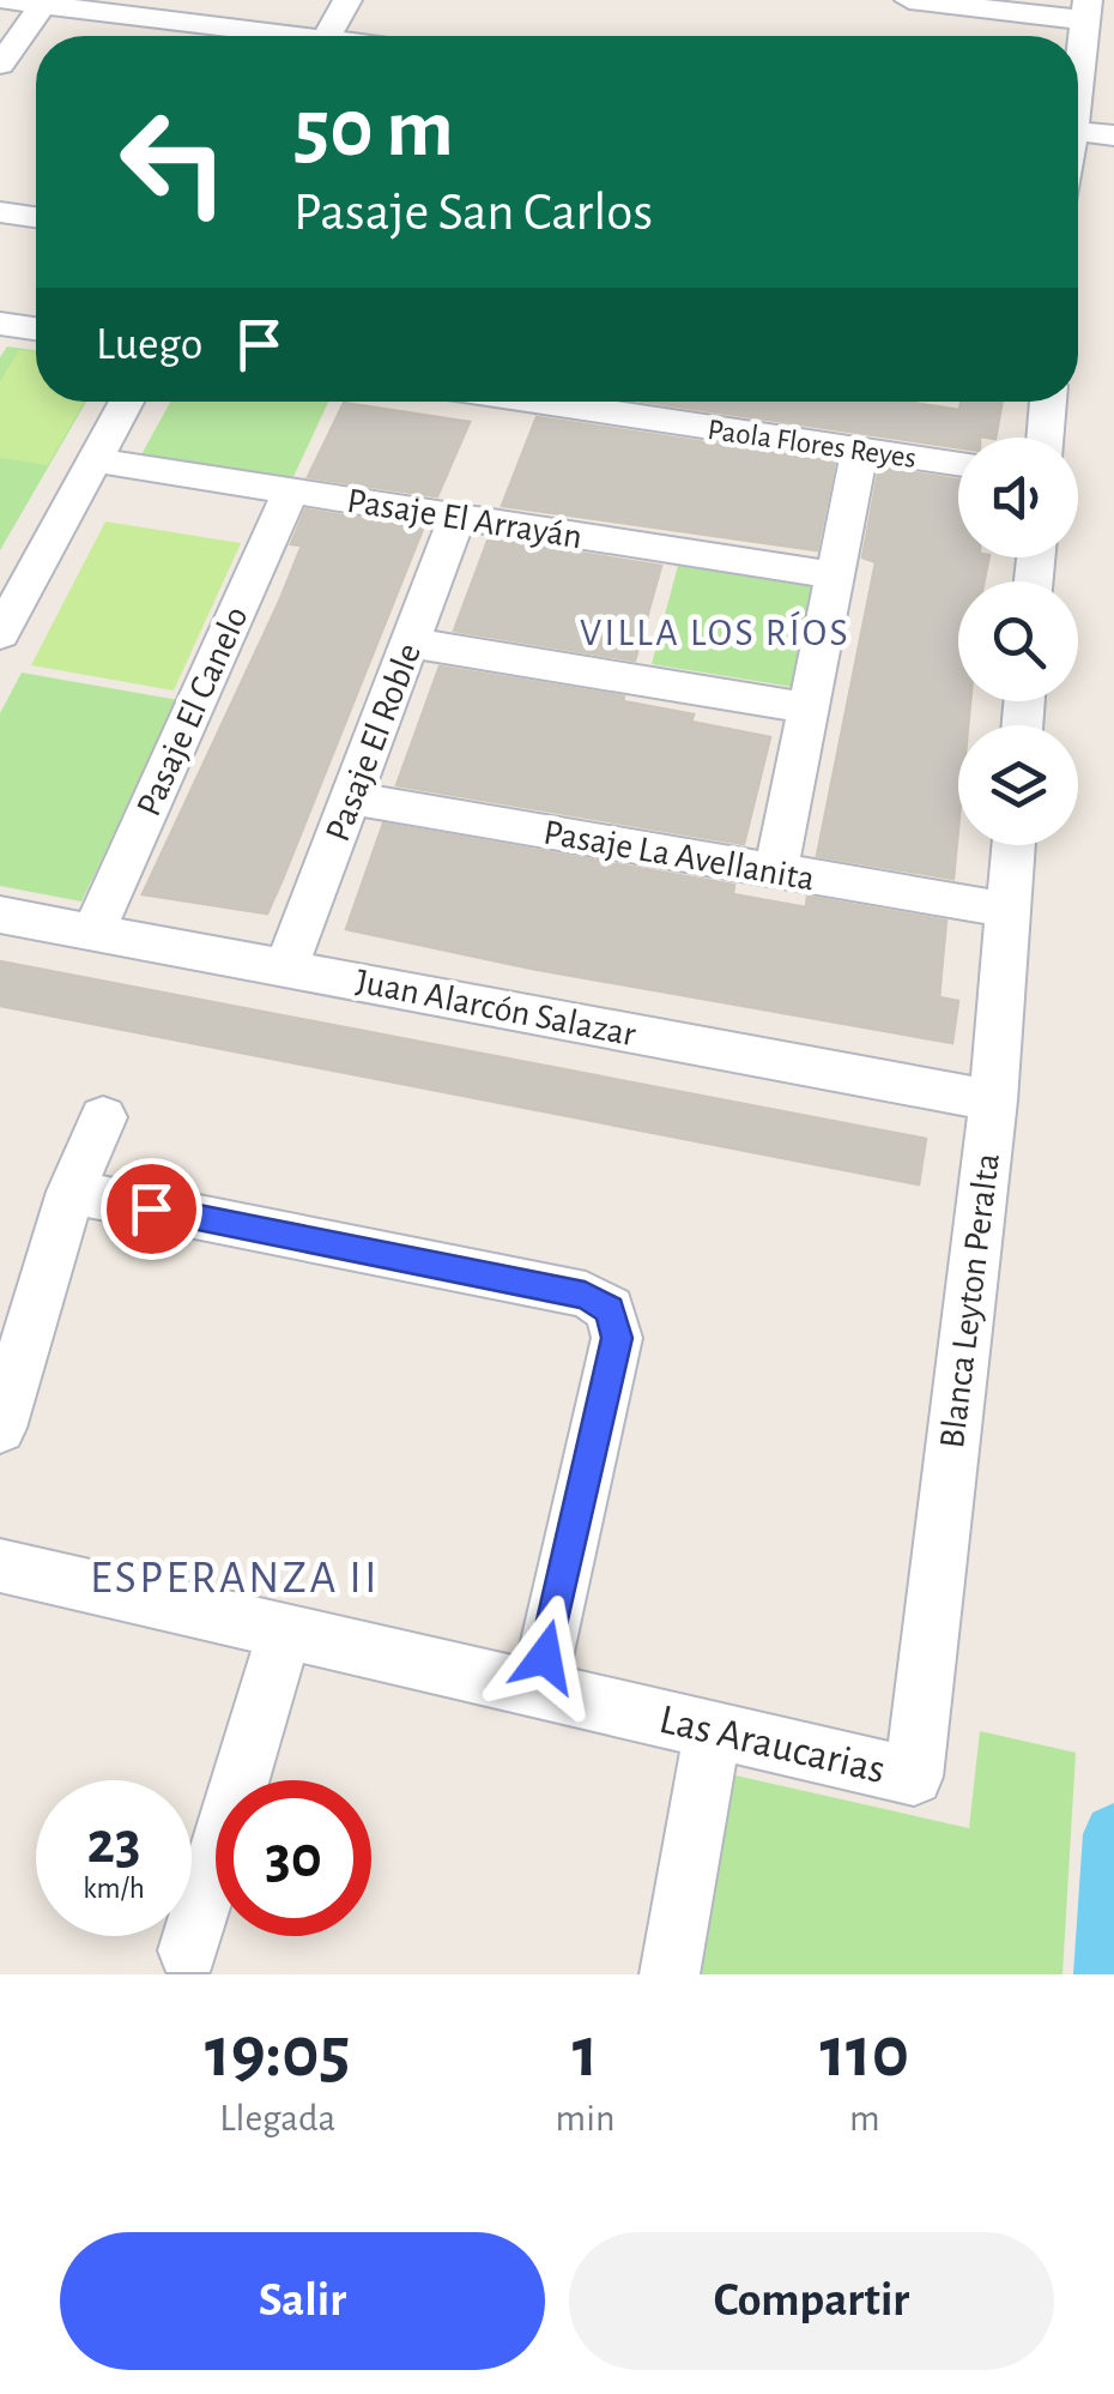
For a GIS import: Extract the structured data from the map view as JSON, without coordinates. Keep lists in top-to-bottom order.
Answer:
{
  "streets": {
    "street": [
      "Paola Flores Reyes",
      "Pasaje El Arrayán",
      "Pasaje El Canelo",
      "Pasaje El Roble",
      "Pasaje La Avellanita",
      "Juan Alarcón Salazar",
      "Blanca Leyton Peralta",
      "Las Araucarias"
    ]
  },
  "crossings": [
    ["Pasaje El Arrayán", "Pasaje El Canelo"],
    ["Pasaje El Arrayán", "Pasaje El Roble"],
    ["Pasaje El Canelo", "Juan Alarcón Salazar"],
    ["Pasaje El Roble", "Pasaje La Avellanita"],
    ["Pasaje El Roble", "Juan Alarcón Salazar"],
    ["Pasaje La Avellanita", "Blanca Leyton Peralta"],
    ["Juan Alarcón Salazar", "Blanca Leyton Peralta"],
    ["Blanca Leyton Peralta", "Las Araucarias"]
  ],
  "districts": ["VILLA LOS RÍOS", "ESPERANZA II"],
  "page": {
    "turn": ["50 m", "Pasaje San Carlos"],
    "then": "Luego",
    "speed": "23 km/h",
    "limit": "30",
    "eta": [
      "19:05",
      "Llegada",
      "1",
      "min",
      "110",
      "m"
    ],
    "buttons": ["Salir", "Compartir"]
  }
}
